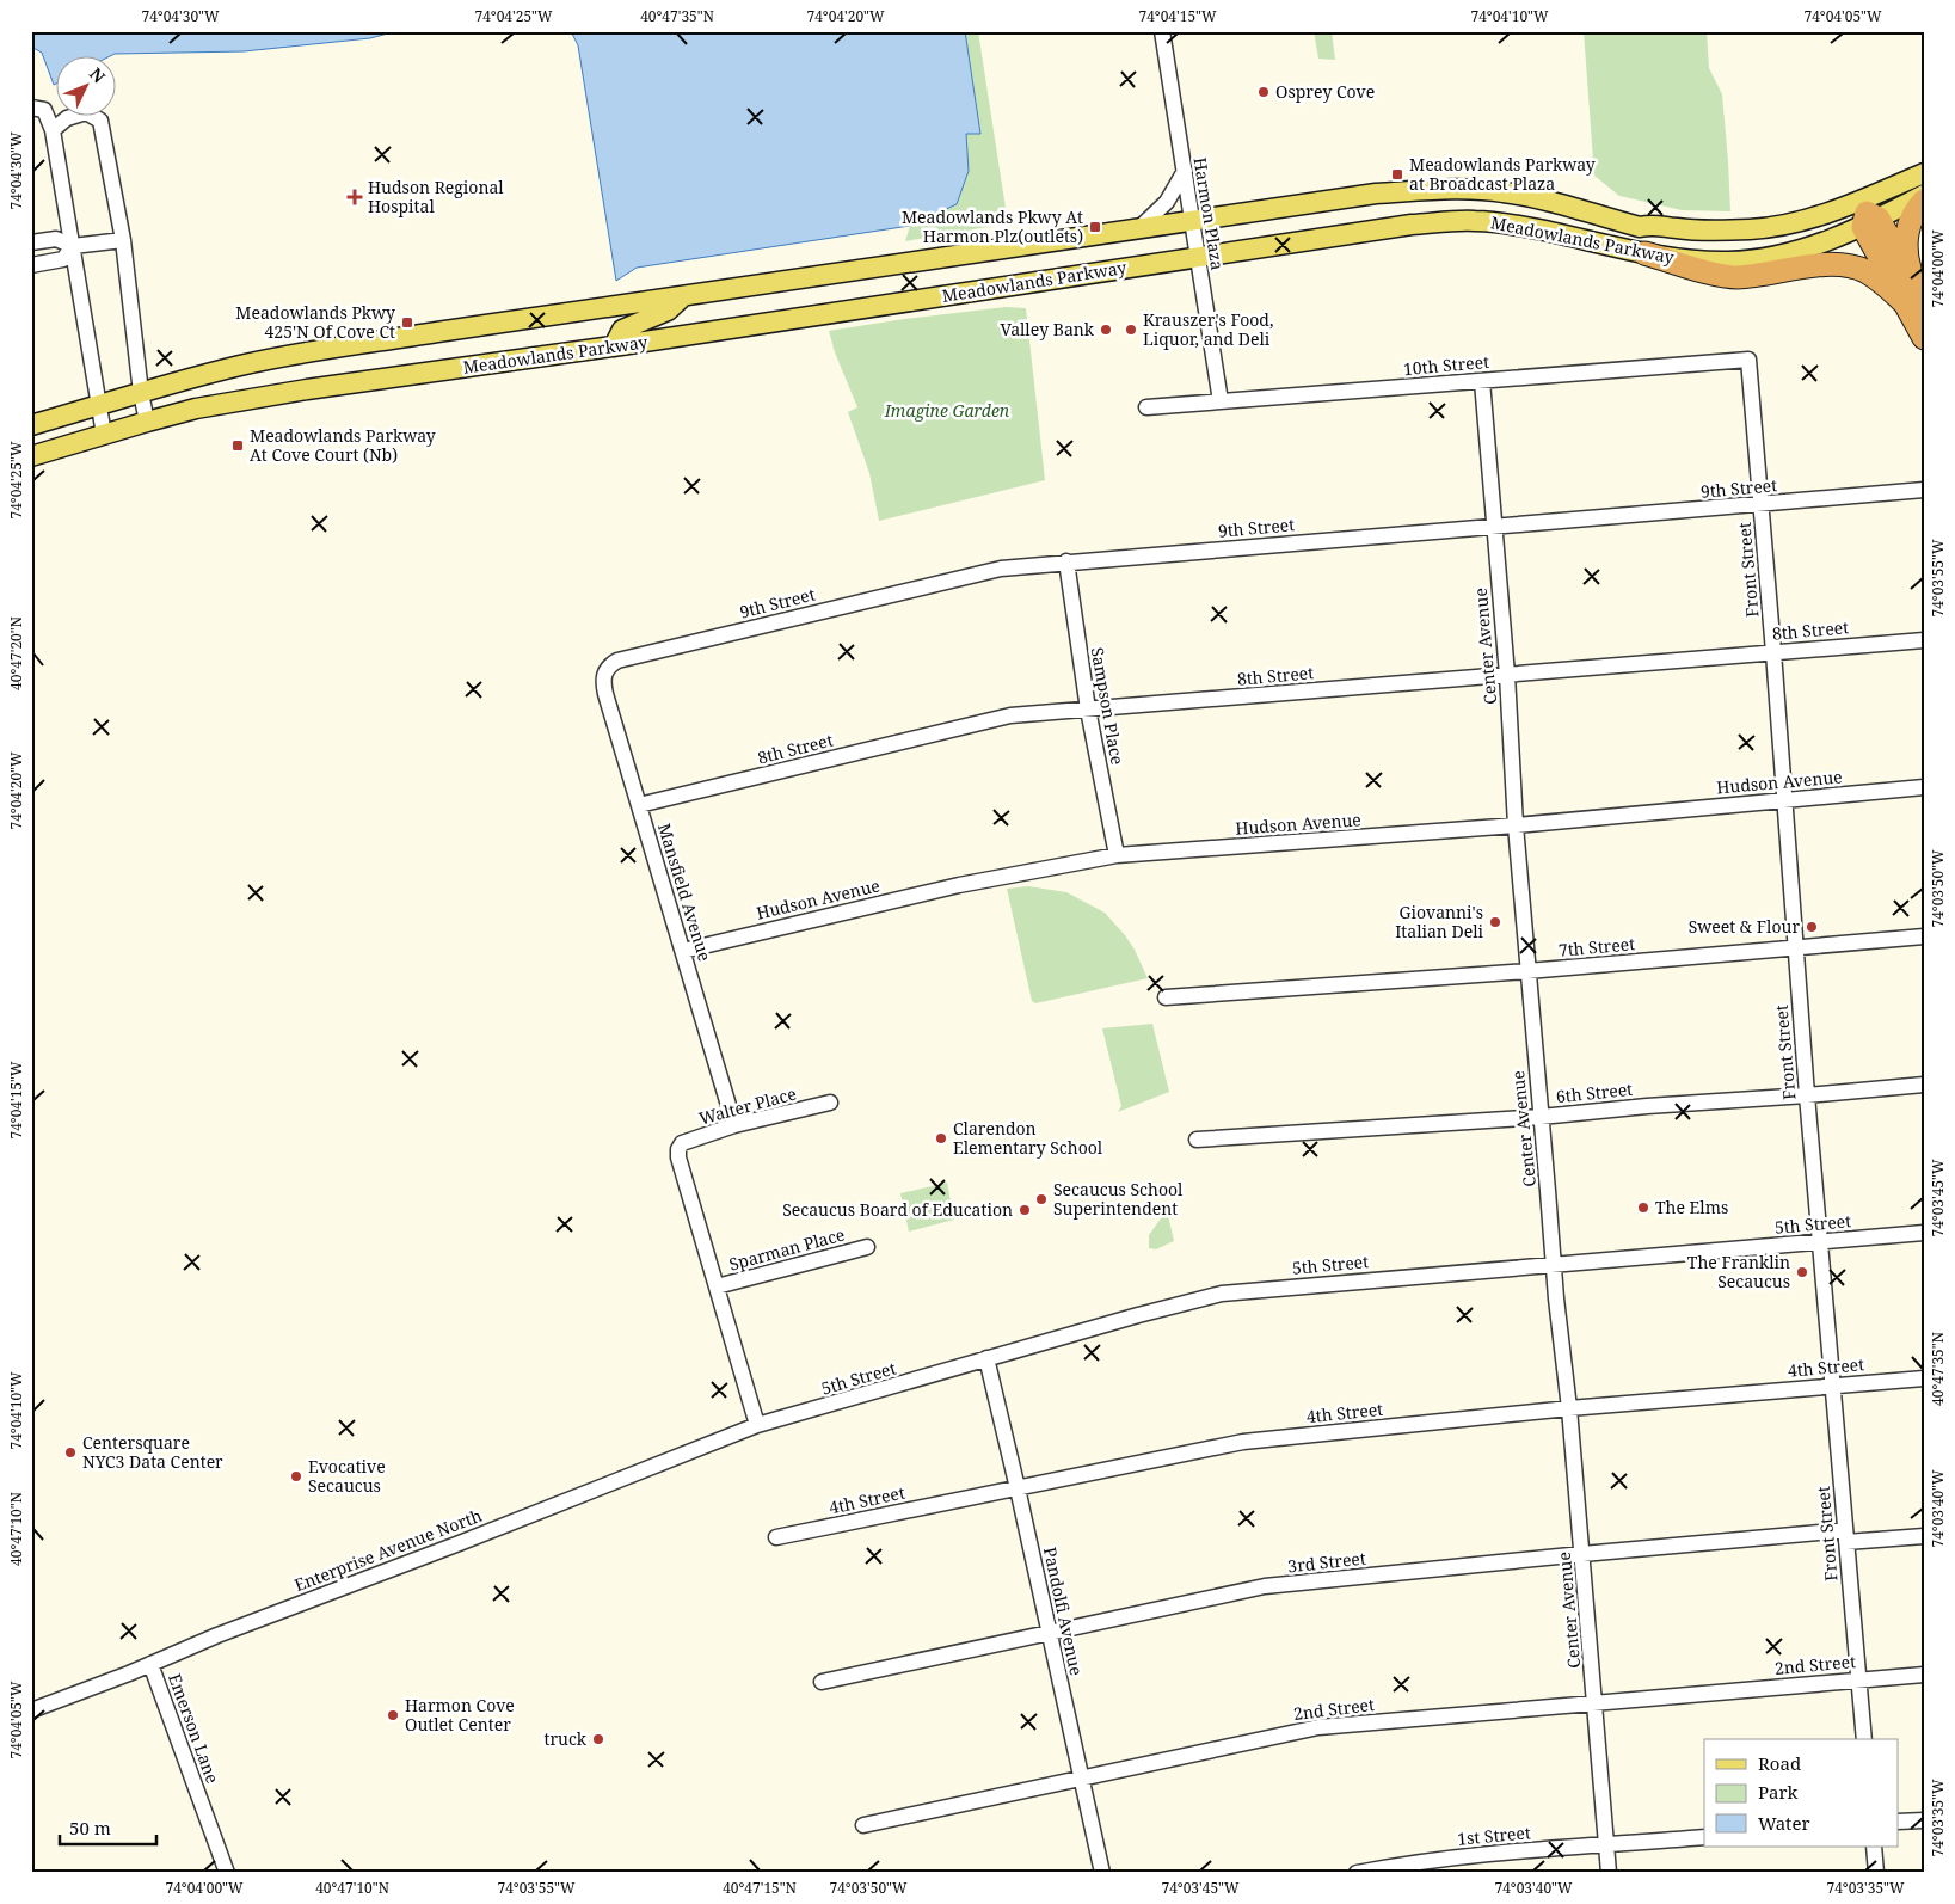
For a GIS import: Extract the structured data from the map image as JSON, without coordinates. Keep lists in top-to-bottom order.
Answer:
{
  "streets": {
    "main road": ["Meadowlands Parkway"],
    "street": [
      "Harmon Plaza",
      "10th Street",
      "9th Street",
      "Front Street",
      "8th Street",
      "Center Avenue",
      "Sampson Place",
      "Hudson Avenue",
      "Mansfield Avenue",
      "7th Street",
      "6th Street",
      "Walter Place",
      "5th Street",
      "Sparman Place",
      "4th Street",
      "Enterprise Avenue North",
      "3rd Street",
      "Pandolfi Avenue",
      "2nd Street",
      "Emerson Lane",
      "1st Street"
    ]
  },
  "crossings": [
    ["Harmon Plaza", "Meadowlands Parkway"],
    ["Harmon Plaza", "10th Street"],
    ["10th Street", "Front Street"],
    ["10th Street", "Center Avenue"],
    ["9th Street", "Front Street"],
    ["9th Street", "Center Avenue"],
    ["9th Street", "Sampson Place"],
    ["9th Street", "Mansfield Avenue"],
    ["Front Street", "8th Street"],
    ["Front Street", "Hudson Avenue"],
    ["Front Street", "7th Street"],
    ["Front Street", "6th Street"],
    ["Front Street", "5th Street"],
    ["Front Street", "4th Street"],
    ["Front Street", "3rd Street"],
    ["Front Street", "2nd Street"],
    ["8th Street", "Center Avenue"],
    ["8th Street", "Sampson Place"],
    ["8th Street", "Mansfield Avenue"],
    ["Center Avenue", "Hudson Avenue"],
    ["Center Avenue", "7th Street"],
    ["Center Avenue", "6th Street"],
    ["Center Avenue", "5th Street"],
    ["Center Avenue", "4th Street"],
    ["Center Avenue", "3rd Street"],
    ["Center Avenue", "2nd Street"],
    ["Center Avenue", "1st Street"],
    ["Sampson Place", "Hudson Avenue"],
    ["Hudson Avenue", "Mansfield Avenue"],
    ["Mansfield Avenue", "Walter Place"],
    ["Walter Place", "Sparman Place"],
    ["5th Street", "Enterprise Avenue North"],
    ["5th Street", "Pandolfi Avenue"],
    ["4th Street", "Pandolfi Avenue"],
    ["Enterprise Avenue North", "Emerson Lane"],
    ["3rd Street", "Pandolfi Avenue"],
    ["Pandolfi Avenue", "2nd Street"]
  ],
  "parks": ["Imagine Garden"],
  "places": {
    "other": [
      "Osprey Cove",
      "Valley Bank",
      "Krauszer's Food, Liquor, and Deli",
      "Giovanni's Italian Deli",
      "Sweet & Flour",
      "Clarendon Elementary School",
      "Secaucus School Superintendent",
      "The Elms",
      "Secaucus Board of Education",
      "The Franklin Secaucus",
      "Centersquare NYC3 Data Center",
      "Evocative Secaucus",
      "Harmon Cove Outlet Center",
      "truck"
    ],
    "transit": [
      "Meadowlands Parkway at Broadcast Plaza",
      "Meadowlands Pkwy At Harmon Plz(outlets)",
      "Meadowlands Pkwy 425'N Of Cove Ct",
      "Meadowlands Parkway At Cove Court (Nb)"
    ],
    "health": ["Hudson Regional Hospital"]
  },
  "legend": ["Road", "Park", "Water"],
  "scale_bar": "50 m",
  "north": "top right",
  "coordinates": [
    "74°04'30\"W",
    "74°04'25\"W",
    "40°47'35\"N",
    "74°04'20\"W",
    "74°04'15\"W",
    "74°04'10\"W",
    "74°04'05\"W",
    "74°04'00\"W",
    "74°03'55\"W",
    "40°47'20\"N",
    "74°03'50\"W",
    "74°03'45\"W",
    "74°03'40\"W",
    "40°47'10\"N",
    "74°03'35\"W",
    "40°47'15\"N"
  ]
}
